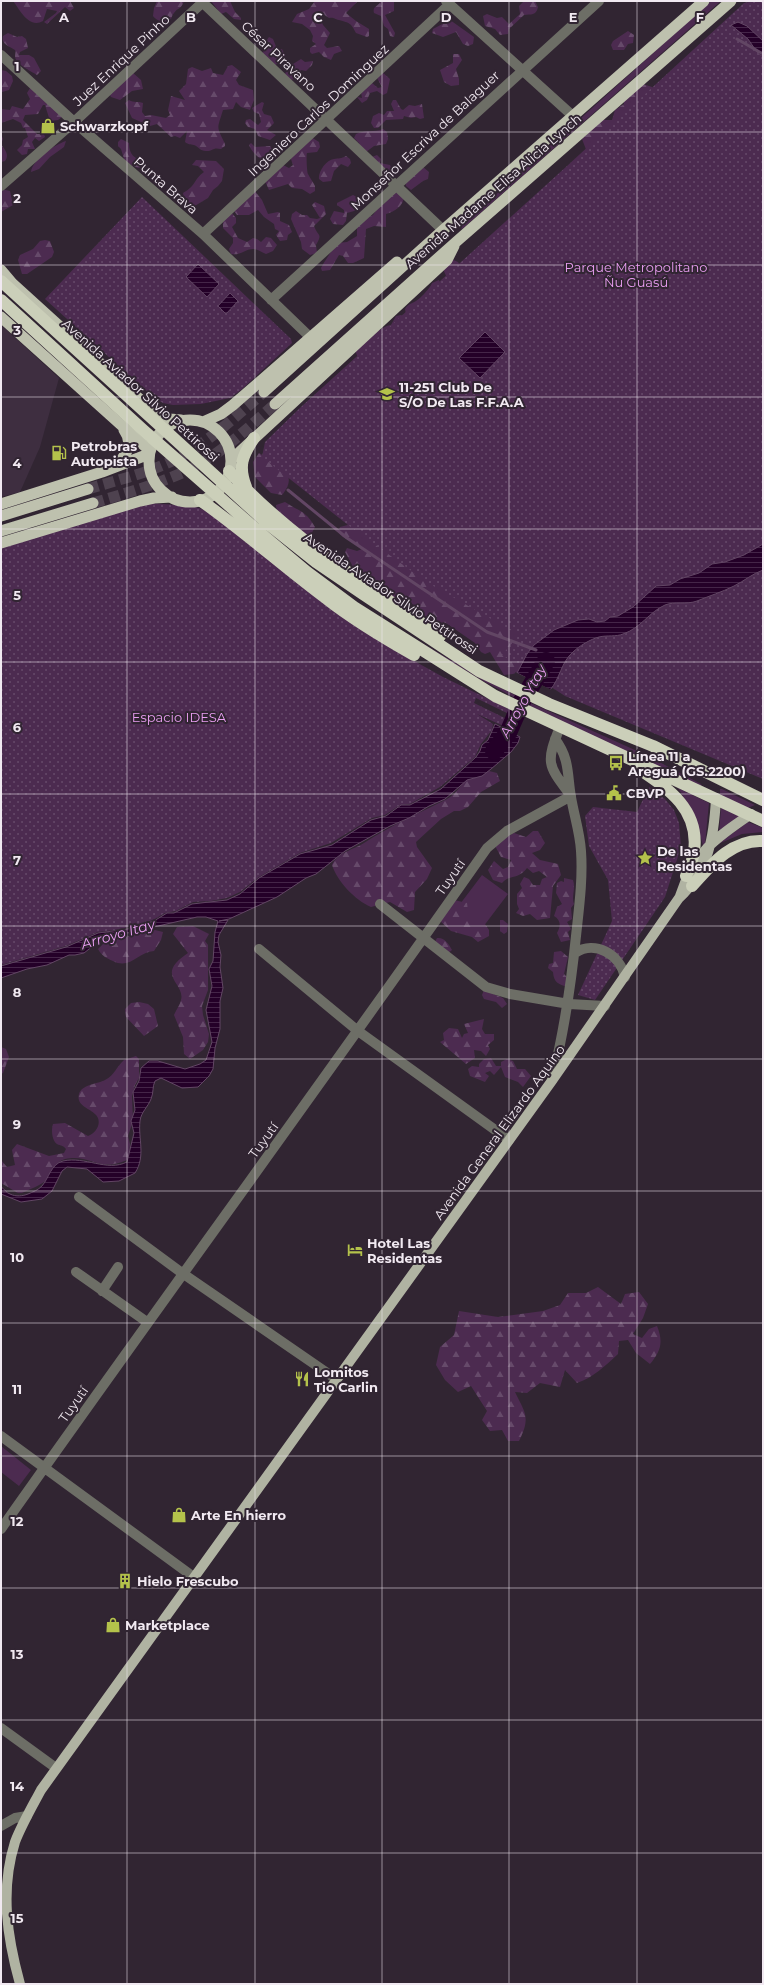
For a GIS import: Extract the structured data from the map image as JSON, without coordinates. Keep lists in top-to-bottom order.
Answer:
{
  "streets": {
    "highway": ["Avenida Madame Elisa Alicia Lynch", "Avenida Aviador Silvio Pettirossi"],
    "main road": ["Avenida General Elizardo Aquino"],
    "street": [
      "César Piravano",
      "Juez Enrique Pinho",
      "Ingeniero Carlos Dominguez",
      "Monseñor Escriva de Balaguer",
      "Punta Brava",
      "Tuyutí"
    ]
  },
  "crossings": [
    ["César Piravano", "Juez Enrique Pinho"],
    ["César Piravano", "Ingeniero Carlos Dominguez"],
    ["César Piravano", "Monseñor Escriva de Balaguer"],
    ["César Piravano", "Avenida Madame Elisa Alicia Lynch"],
    ["Juez Enrique Pinho", "Punta Brava"],
    ["Ingeniero Carlos Dominguez", "Punta Brava"],
    ["Monseñor Escriva de Balaguer", "Punta Brava"]
  ],
  "water": ["Arroyo Ytay", "Arroyo Itay"],
  "parks": ["Parque Metropolitano Ñu Guasú", "Espacio IDESA"],
  "places": {
    "shop": ["Schwarzkopf", "Arte En hierro", "Marketplace"],
    "school or university": ["11-251 Club De S/O De Las F.F.A.A"],
    "fuel station": ["Petrobras Autopista"],
    "bus stop": ["Línea 11 a Areguá (GS.2200)"],
    "public building": ["CBVP"],
    "place": ["De las Residentas"],
    "hotel": ["Hotel Las Residentas"],
    "restaurant": ["Lomitos Tio Carlin"],
    "building": ["Hielo Frescubo"]
  },
  "grid": {
    "columns": [
      "A",
      "B",
      "C",
      "D",
      "E",
      "F"
    ],
    "rows": [
      "1",
      "2",
      "3",
      "4",
      "5",
      "6",
      "7",
      "8",
      "9",
      "10",
      "11",
      "12",
      "13",
      "14",
      "15"
    ]
  }
}
